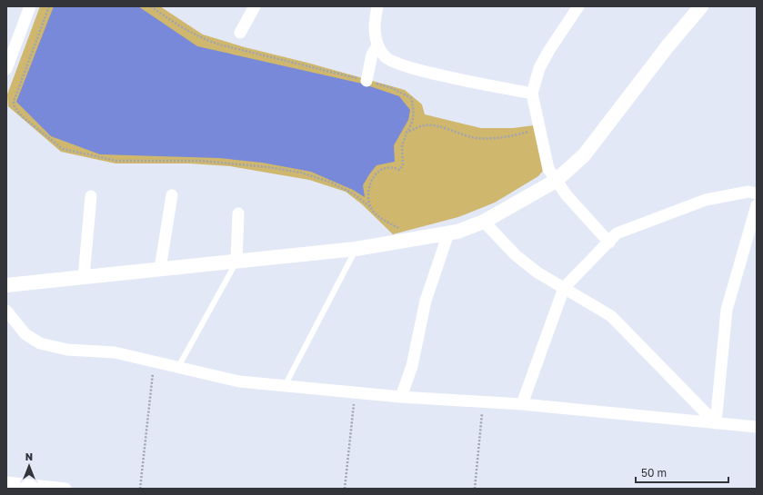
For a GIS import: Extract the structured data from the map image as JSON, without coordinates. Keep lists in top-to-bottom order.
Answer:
{
  "scale_bar": "50 m",
  "north": "top"
}
